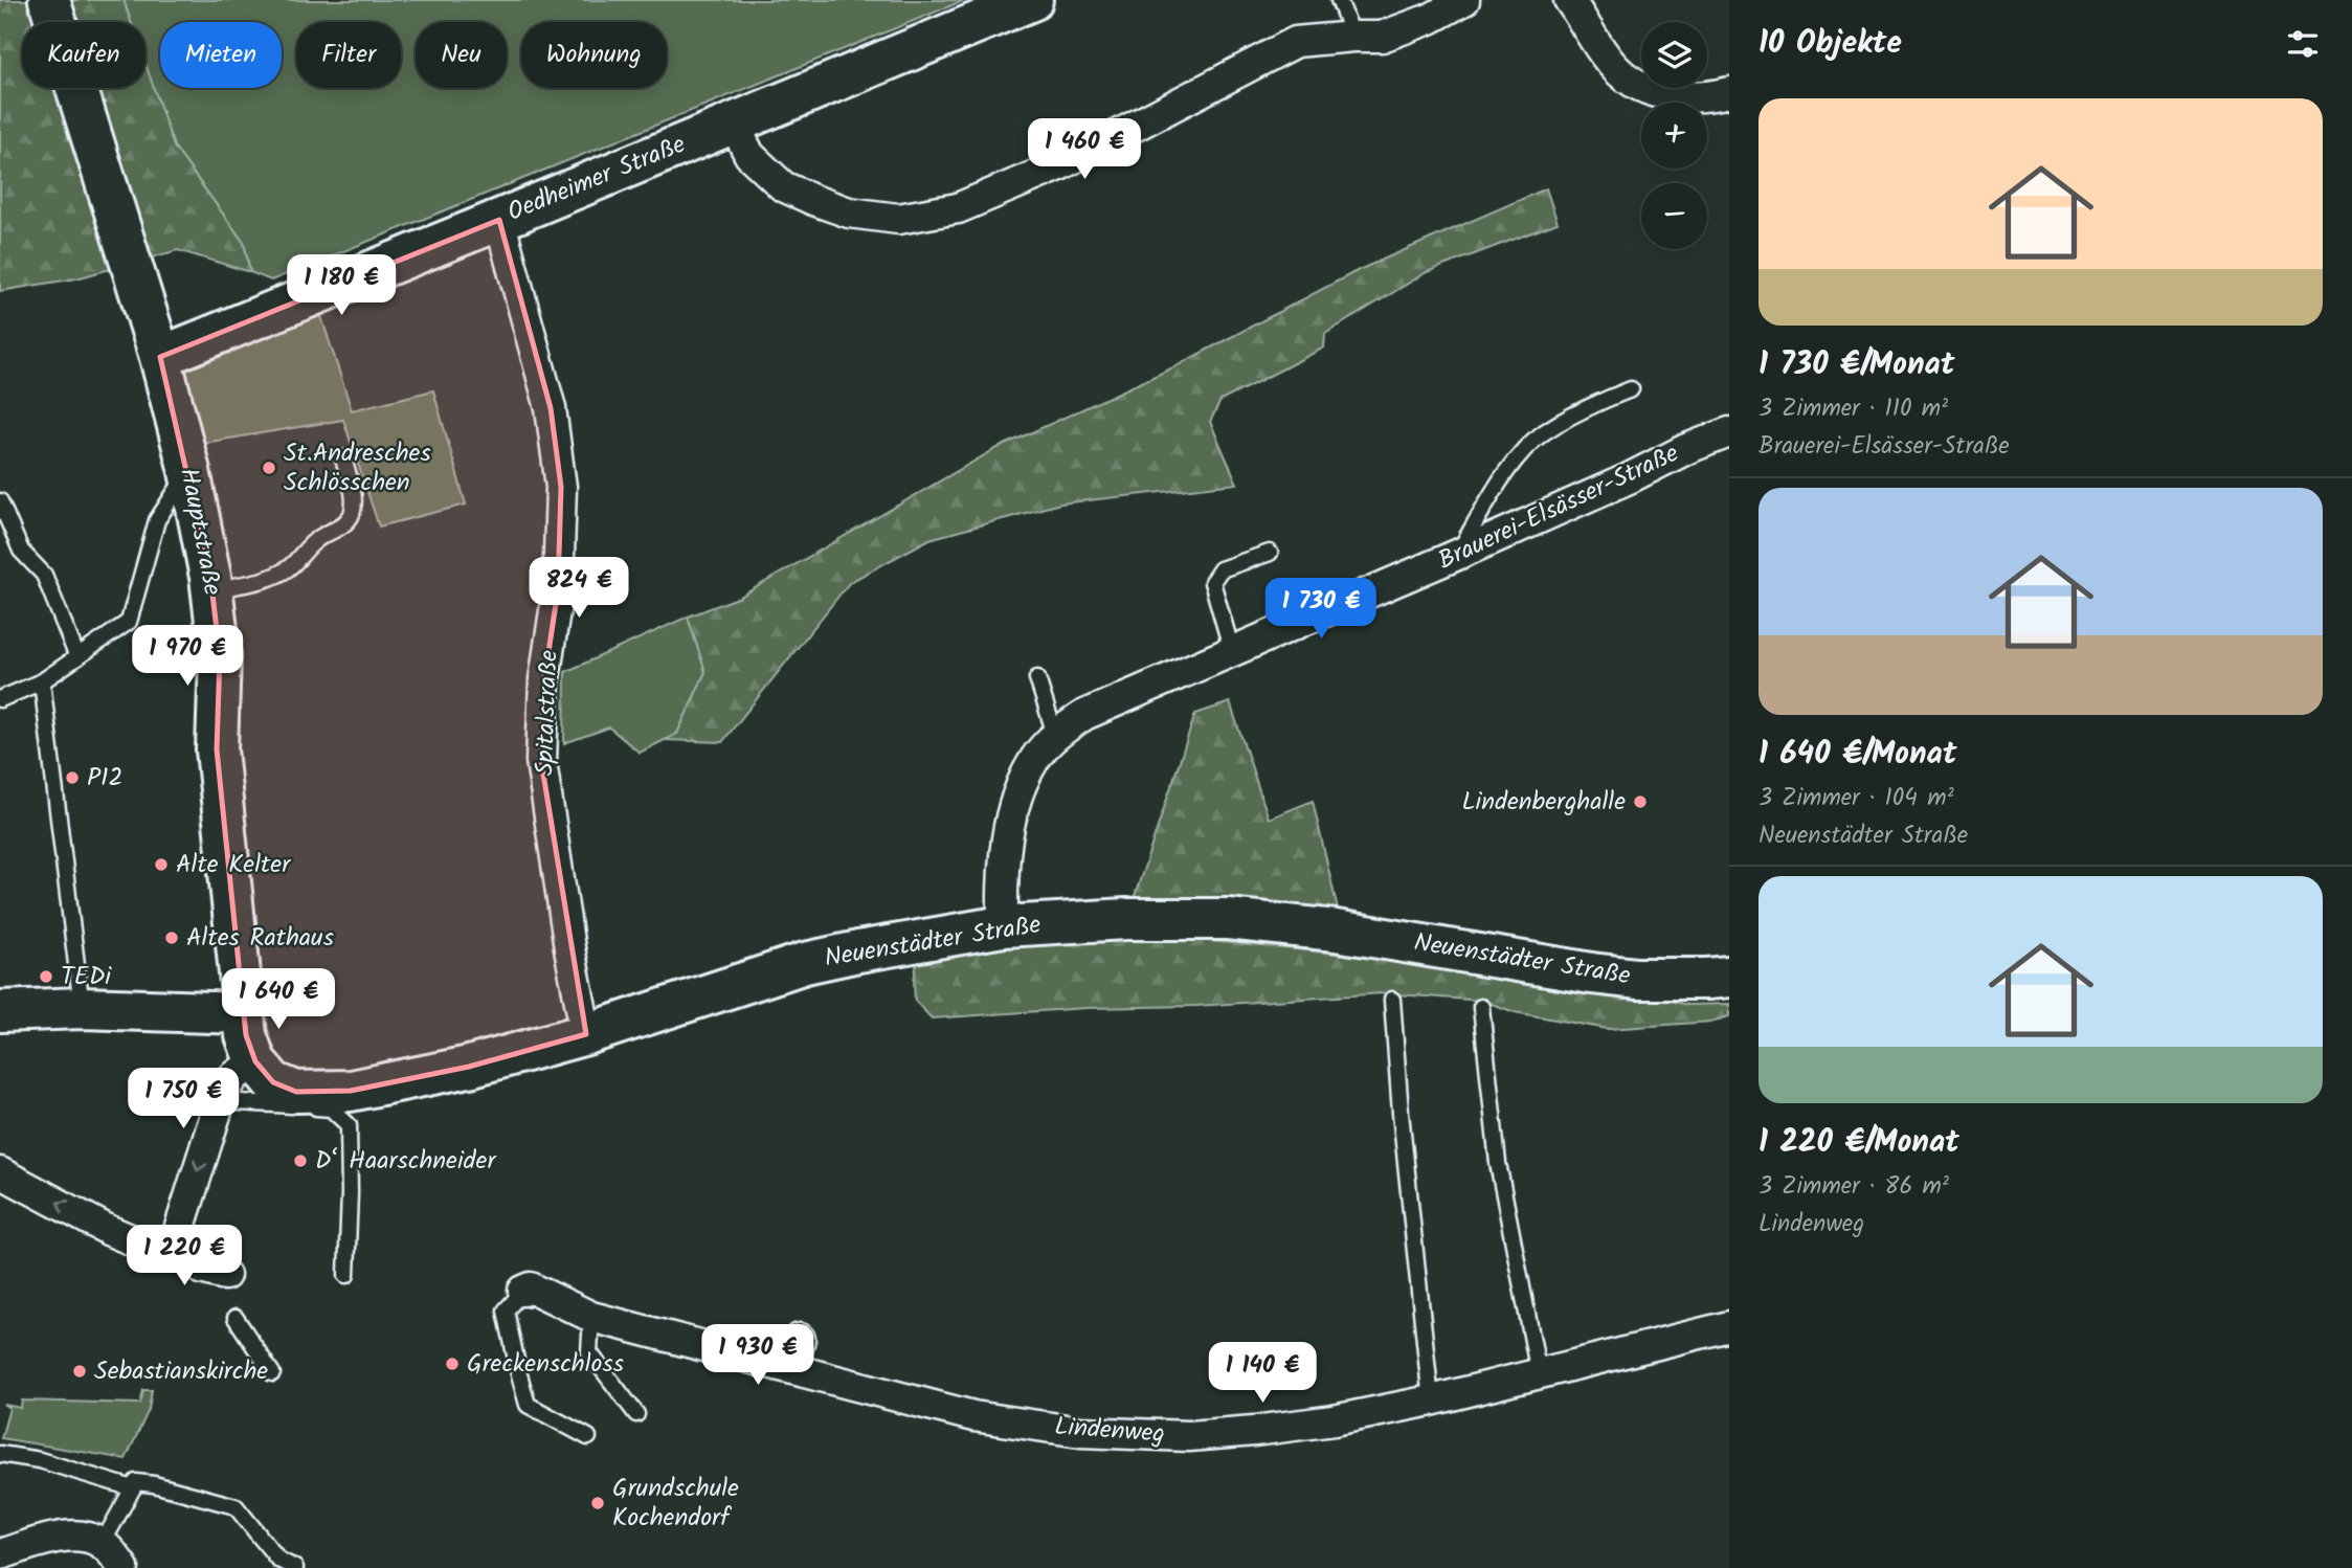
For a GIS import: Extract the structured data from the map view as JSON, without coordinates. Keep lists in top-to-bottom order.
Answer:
{
  "streets": {
    "main road": ["Oedheimer Straße", "Hauptstraße", "Neuenstädter Straße"],
    "street": ["Brauerei-Elsässer-Straße", "Spitalstraße", "Lindenweg"]
  },
  "crossings": [
    ["Oedheimer Straße", "Hauptstraße"],
    ["Oedheimer Straße", "Spitalstraße"],
    ["Brauerei-Elsässer-Straße", "Neuenstädter Straße"],
    ["Spitalstraße", "Neuenstädter Straße"]
  ],
  "places": [
    "St.Andresches Schlösschen",
    "P12",
    "Lindenberghalle",
    "Alte Kelter",
    "Altes Rathaus",
    "TEDi",
    "D‘ Haarschneider",
    "Greckenschloss",
    "Sebastianskirche",
    "Grundschule Kochendorf"
  ],
  "page": {
    "heading": "10 Objekte",
    "map_buttons": ["+", "−"],
    "chip": [
      "Kaufen",
      "Mieten",
      "Filter",
      "Neu",
      "Wohnung"
    ],
    "list": [
      {
        "name": "1 730 €/Monat",
        "note": "3 Zimmer · 110 m² · Brauerei-Elsässer-Straße"
      },
      {
        "name": "1 640 €/Monat",
        "note": "3 Zimmer · 104 m² · Neuenstädter Straße"
      },
      {
        "name": "1 220 €/Monat",
        "note": "3 Zimmer · 86 m² · Lindenweg"
      }
    ],
    "price": [
      "1 460 €",
      "1 180 €",
      "824 €",
      "1 730 €",
      "1 970 €",
      "1 640 €",
      "1 750 €",
      "1 220 €",
      "1 930 €",
      "1 140 €"
    ]
  }
}
